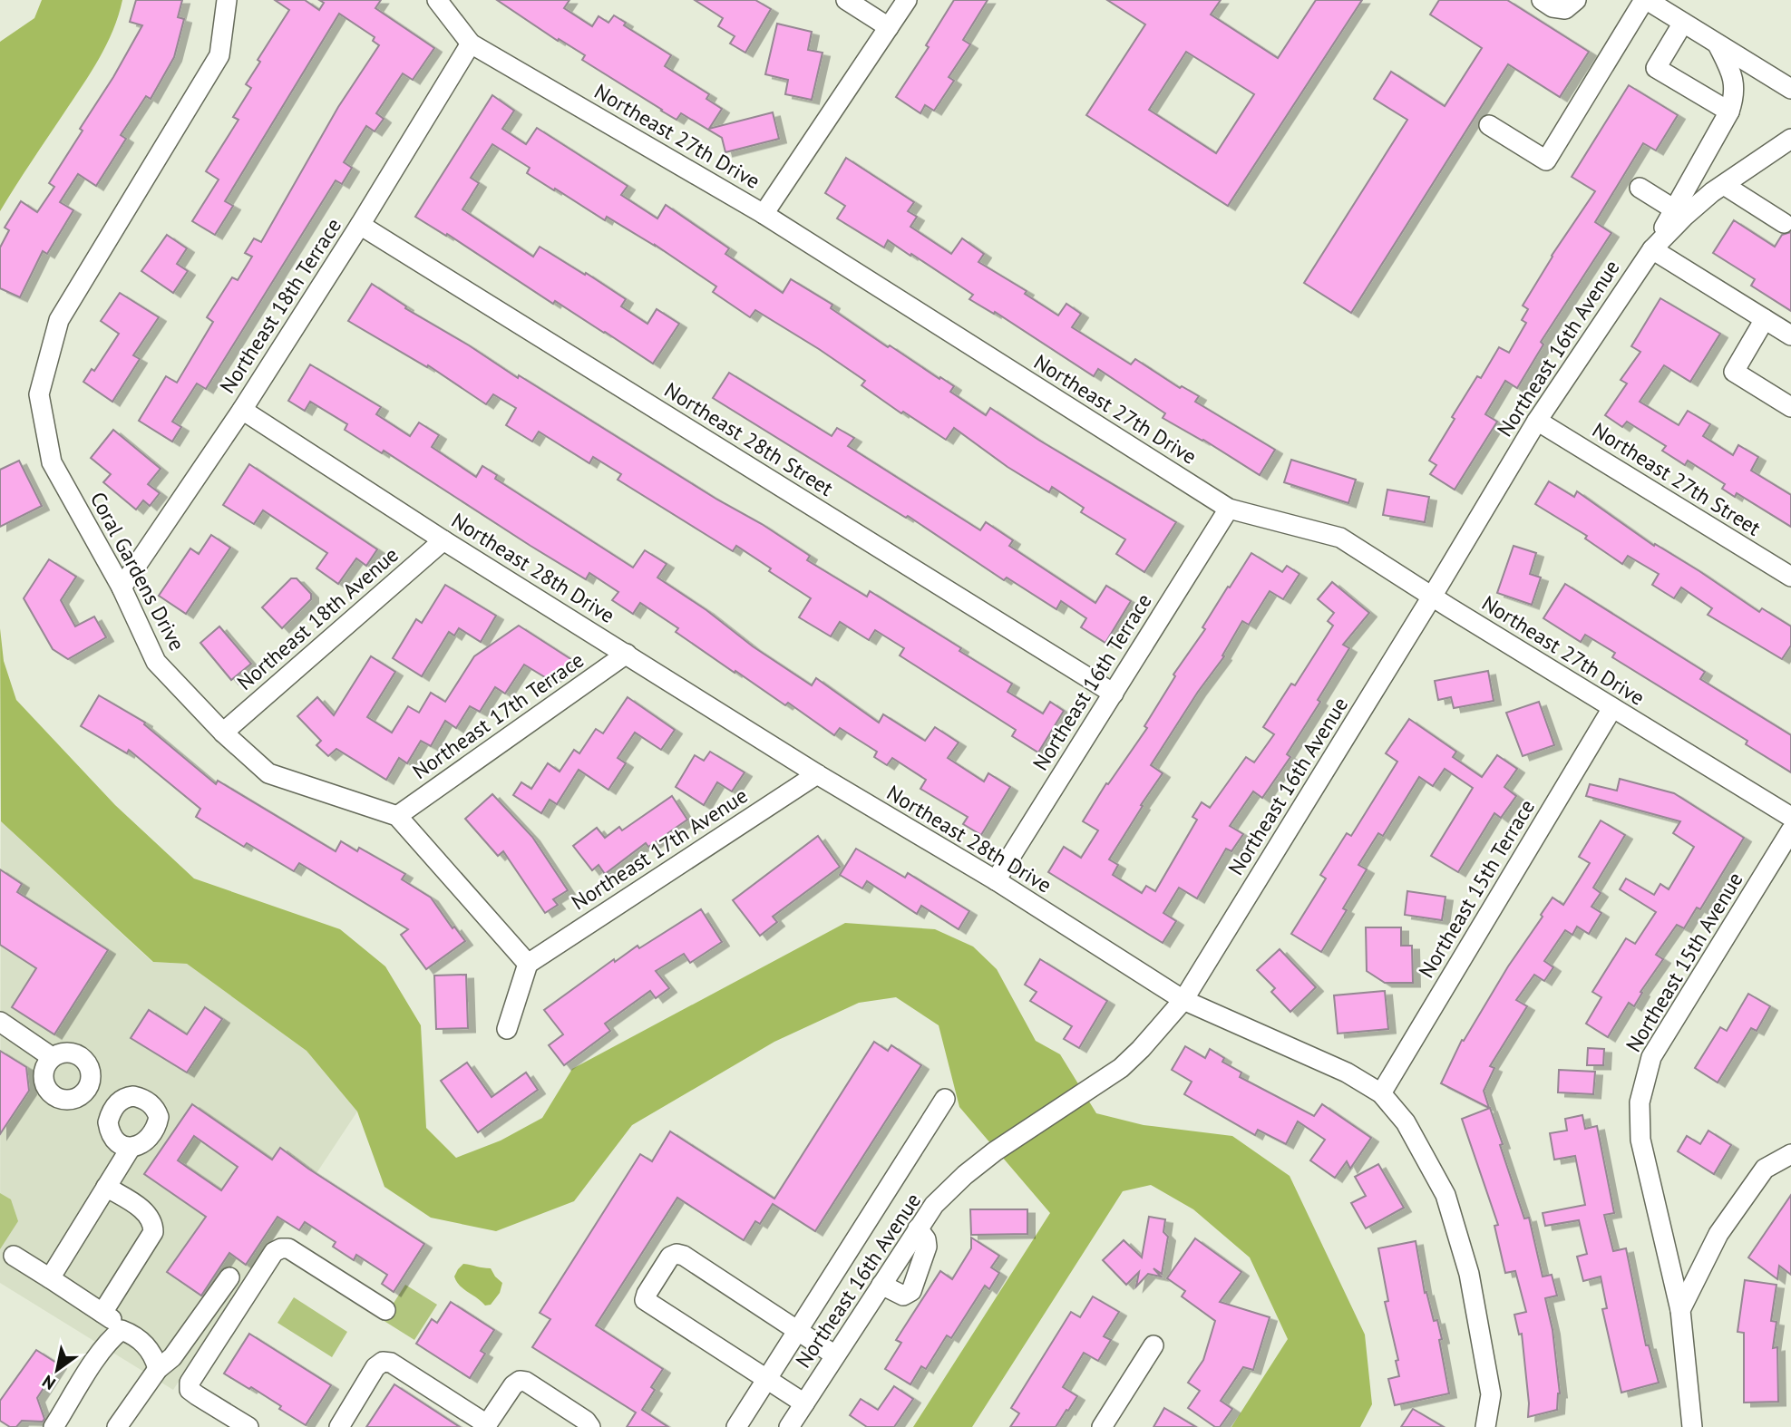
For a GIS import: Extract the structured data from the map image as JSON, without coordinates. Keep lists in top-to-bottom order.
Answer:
{
  "streets": {
    "street": [
      "Northeast 27th Drive",
      "Northeast 18th Terrace",
      "Northeast 16th Avenue",
      "Northeast 28th Street",
      "Northeast 27th Street",
      "Northeast 28th Drive",
      "Coral Gardens Drive",
      "Northeast 18th Avenue",
      "Northeast 16th Terrace",
      "Northeast 17th Terrace",
      "Northeast 17th Avenue",
      "Northeast 15th Terrace",
      "Northeast 15th Avenue"
    ]
  },
  "crossings": [
    ["Northeast 27th Drive", "Northeast 18th Terrace"],
    ["Northeast 27th Drive", "Northeast 16th Avenue"],
    ["Northeast 27th Drive", "Northeast 16th Terrace"],
    ["Northeast 27th Drive", "Northeast 15th Terrace"],
    ["Northeast 18th Terrace", "Northeast 28th Street"],
    ["Northeast 18th Terrace", "Northeast 28th Drive"],
    ["Northeast 18th Terrace", "Coral Gardens Drive"],
    ["Northeast 16th Avenue", "Northeast 27th Street"],
    ["Northeast 16th Avenue", "Northeast 28th Drive"],
    ["Northeast 28th Street", "Northeast 16th Terrace"],
    ["Northeast 28th Drive", "Northeast 18th Avenue"],
    ["Northeast 28th Drive", "Northeast 16th Terrace"],
    ["Northeast 28th Drive", "Northeast 17th Terrace"],
    ["Northeast 28th Drive", "Northeast 17th Avenue"],
    ["Northeast 28th Drive", "Northeast 15th Terrace"],
    ["Coral Gardens Drive", "Northeast 18th Avenue"],
    ["Coral Gardens Drive", "Northeast 17th Terrace"]
  ],
  "north": "bottom left"
}
